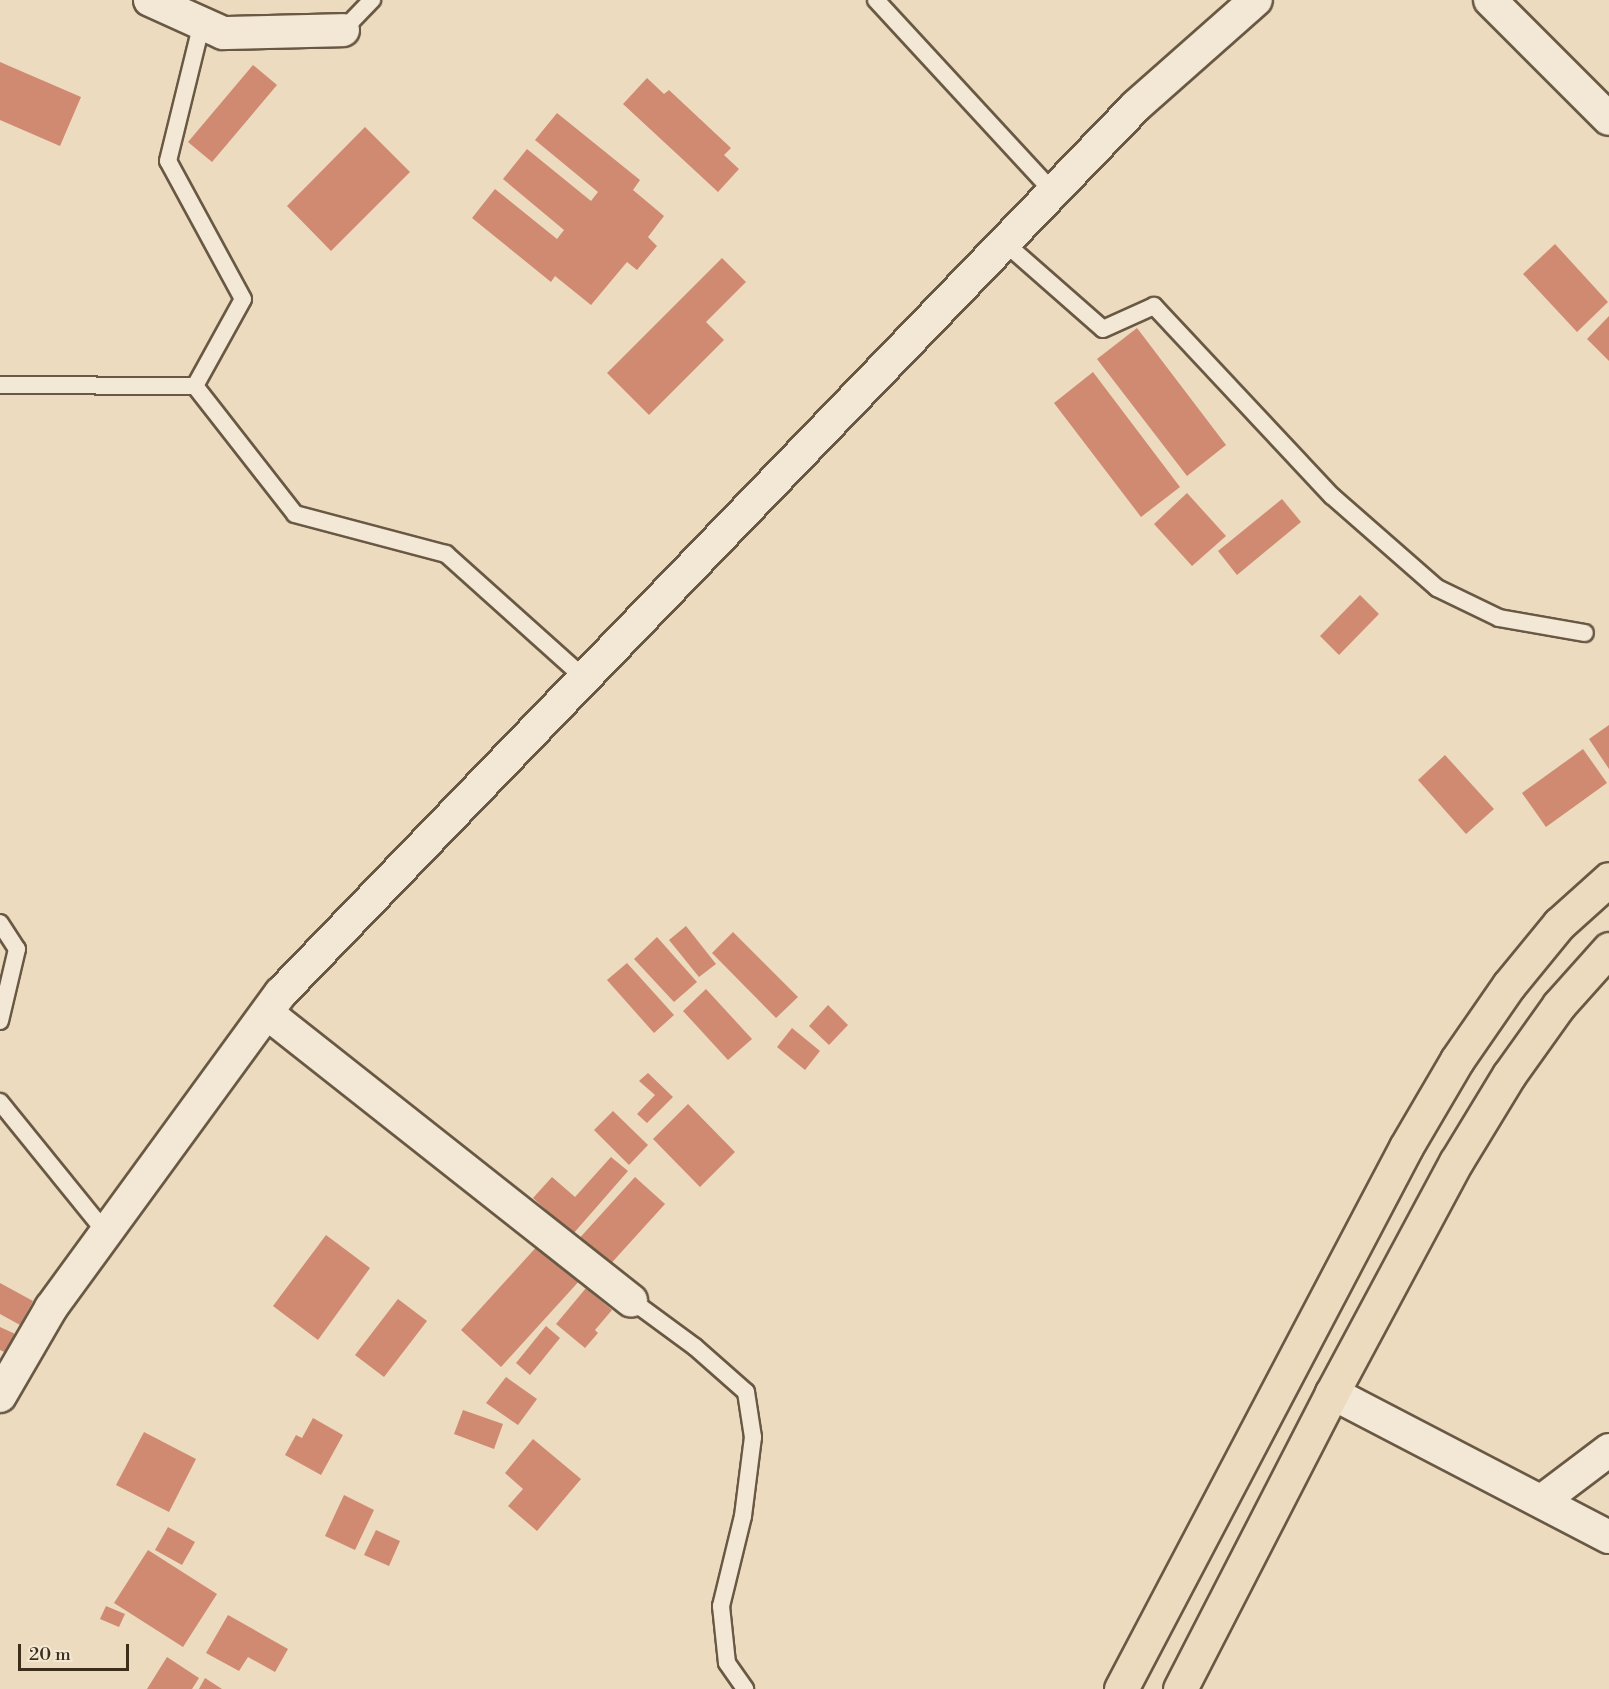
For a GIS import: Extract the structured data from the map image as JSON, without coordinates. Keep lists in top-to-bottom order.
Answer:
{
  "scale_bar": "20 m"
}
